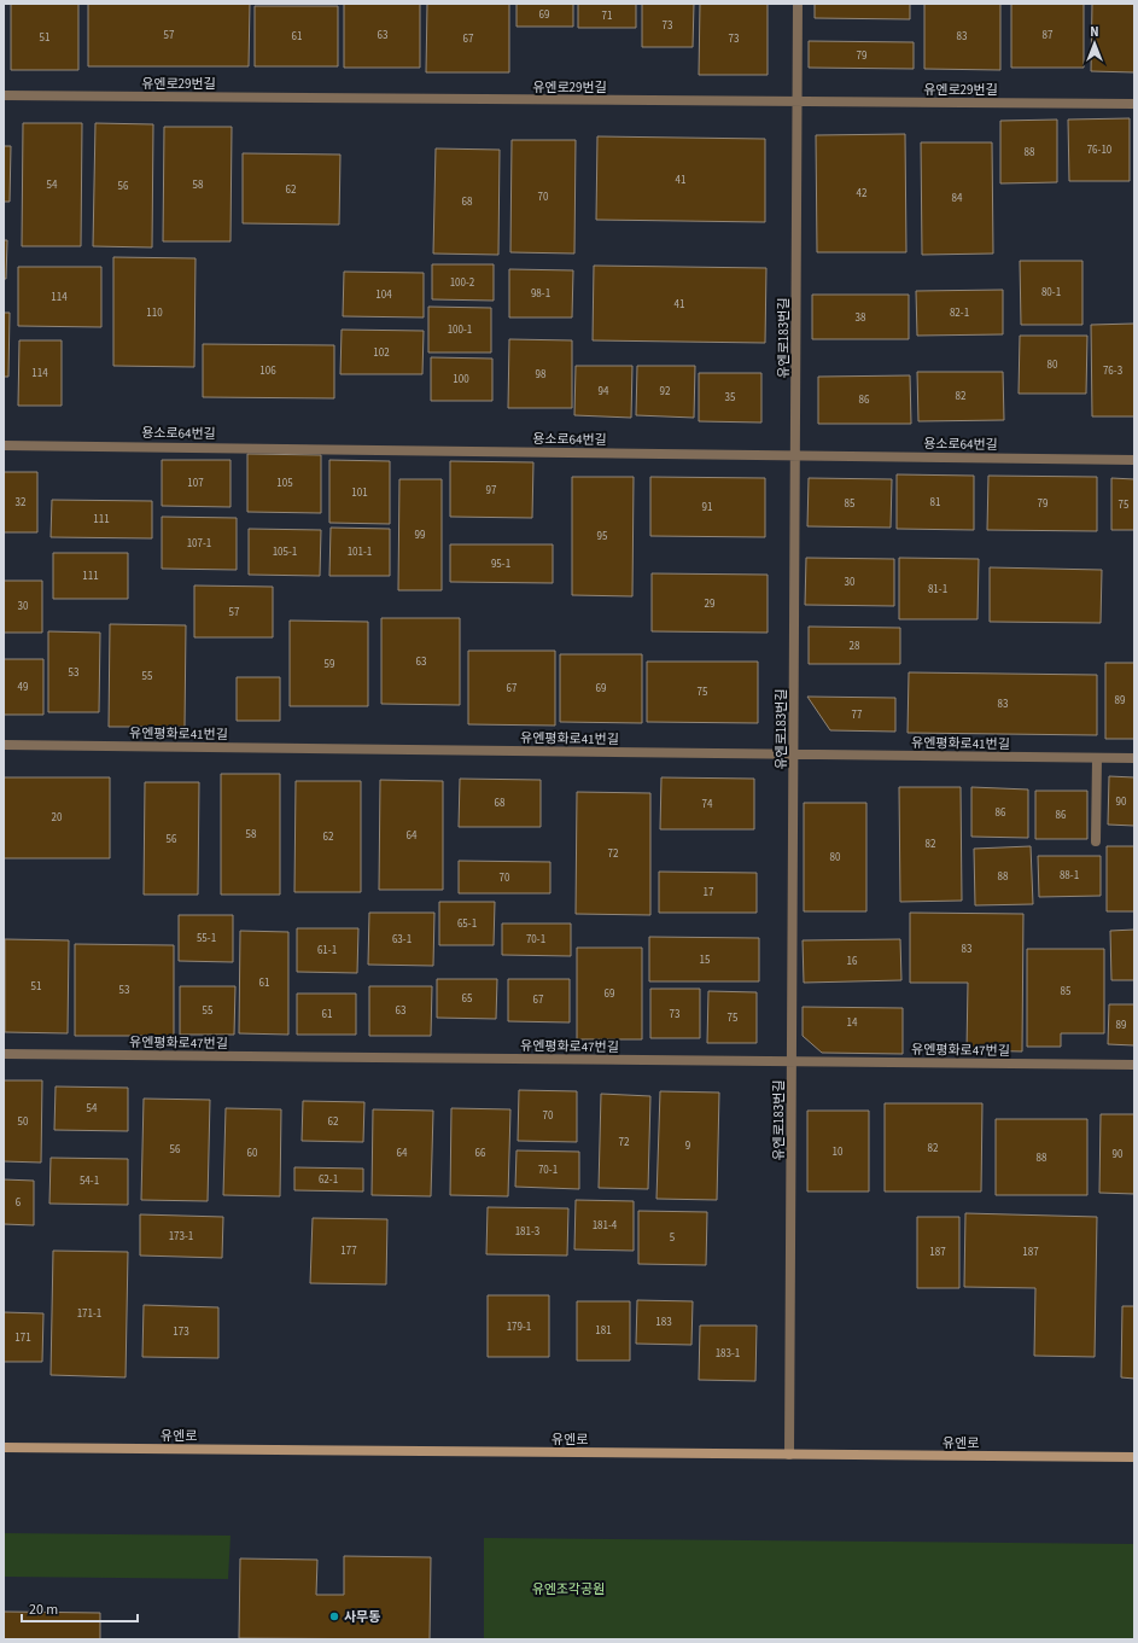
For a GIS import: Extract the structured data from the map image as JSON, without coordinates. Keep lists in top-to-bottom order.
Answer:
{
  "streets": {
    "main road": ["유엔로"],
    "street": [
      "유엔로29번길",
      "유엔로183번길",
      "용소로64번길",
      "유엔평화로41번길",
      "유엔평화로47번길"
    ]
  },
  "crossings": [
    ["유엔로29번길", "유엔로183번길"],
    ["유엔로183번길", "용소로64번길"],
    ["유엔로183번길", "유엔평화로41번길"],
    ["유엔로183번길", "유엔평화로47번길"],
    ["유엔로183번길", "유엔로"]
  ],
  "parks": ["유엔조각공원"],
  "places": ["사무동"],
  "house_numbers": [
    "69",
    "71",
    "73",
    "57",
    "63",
    "87",
    "61",
    "83",
    "51",
    "67",
    "73",
    "79",
    "76-10",
    "88",
    "41",
    "54",
    "58",
    "56",
    "62",
    "42",
    "70",
    "84",
    "68",
    "100-2",
    "80-1",
    "98-1",
    "104",
    "114",
    "41",
    "110",
    "82-1",
    "38",
    "100-1",
    "102",
    "80",
    "106",
    "76-3",
    "114",
    "98",
    "100",
    "94",
    "92",
    "82",
    "35",
    "86",
    "107",
    "105",
    "97",
    "101",
    "32",
    "81",
    "85",
    "79",
    "75",
    "91",
    "111",
    "99",
    "95",
    "107-1",
    "105-1",
    "101-1",
    "95-1",
    "111",
    "30",
    "81-1",
    "29",
    "30",
    "57",
    "28",
    "63",
    "59",
    "53",
    "55",
    "49",
    "67",
    "69",
    "75",
    "89",
    "83",
    "77",
    "90",
    "68",
    "74",
    "86",
    "86",
    "20",
    "58",
    "64",
    "62",
    "56",
    "82",
    "72",
    "80",
    "88-1",
    "88",
    "70",
    "17",
    "65-1",
    "55-1",
    "63-1",
    "70-1",
    "83",
    "61-1",
    "15",
    "16",
    "61",
    "51",
    "53",
    "85",
    "69",
    "65",
    "67",
    "55",
    "63",
    "61",
    "73",
    "75",
    "14",
    "89",
    "54",
    "70",
    "50",
    "62",
    "72",
    "9",
    "82",
    "56",
    "10",
    "60",
    "64",
    "66",
    "90",
    "88",
    "70-1",
    "62-1",
    "54-1",
    "6",
    "181-4",
    "181-3",
    "173-1",
    "5",
    "177",
    "187",
    "187",
    "171-1",
    "183",
    "179-1",
    "181",
    "173",
    "171",
    "183-1"
  ],
  "scale_bar": "20 m",
  "north": "top"
}
